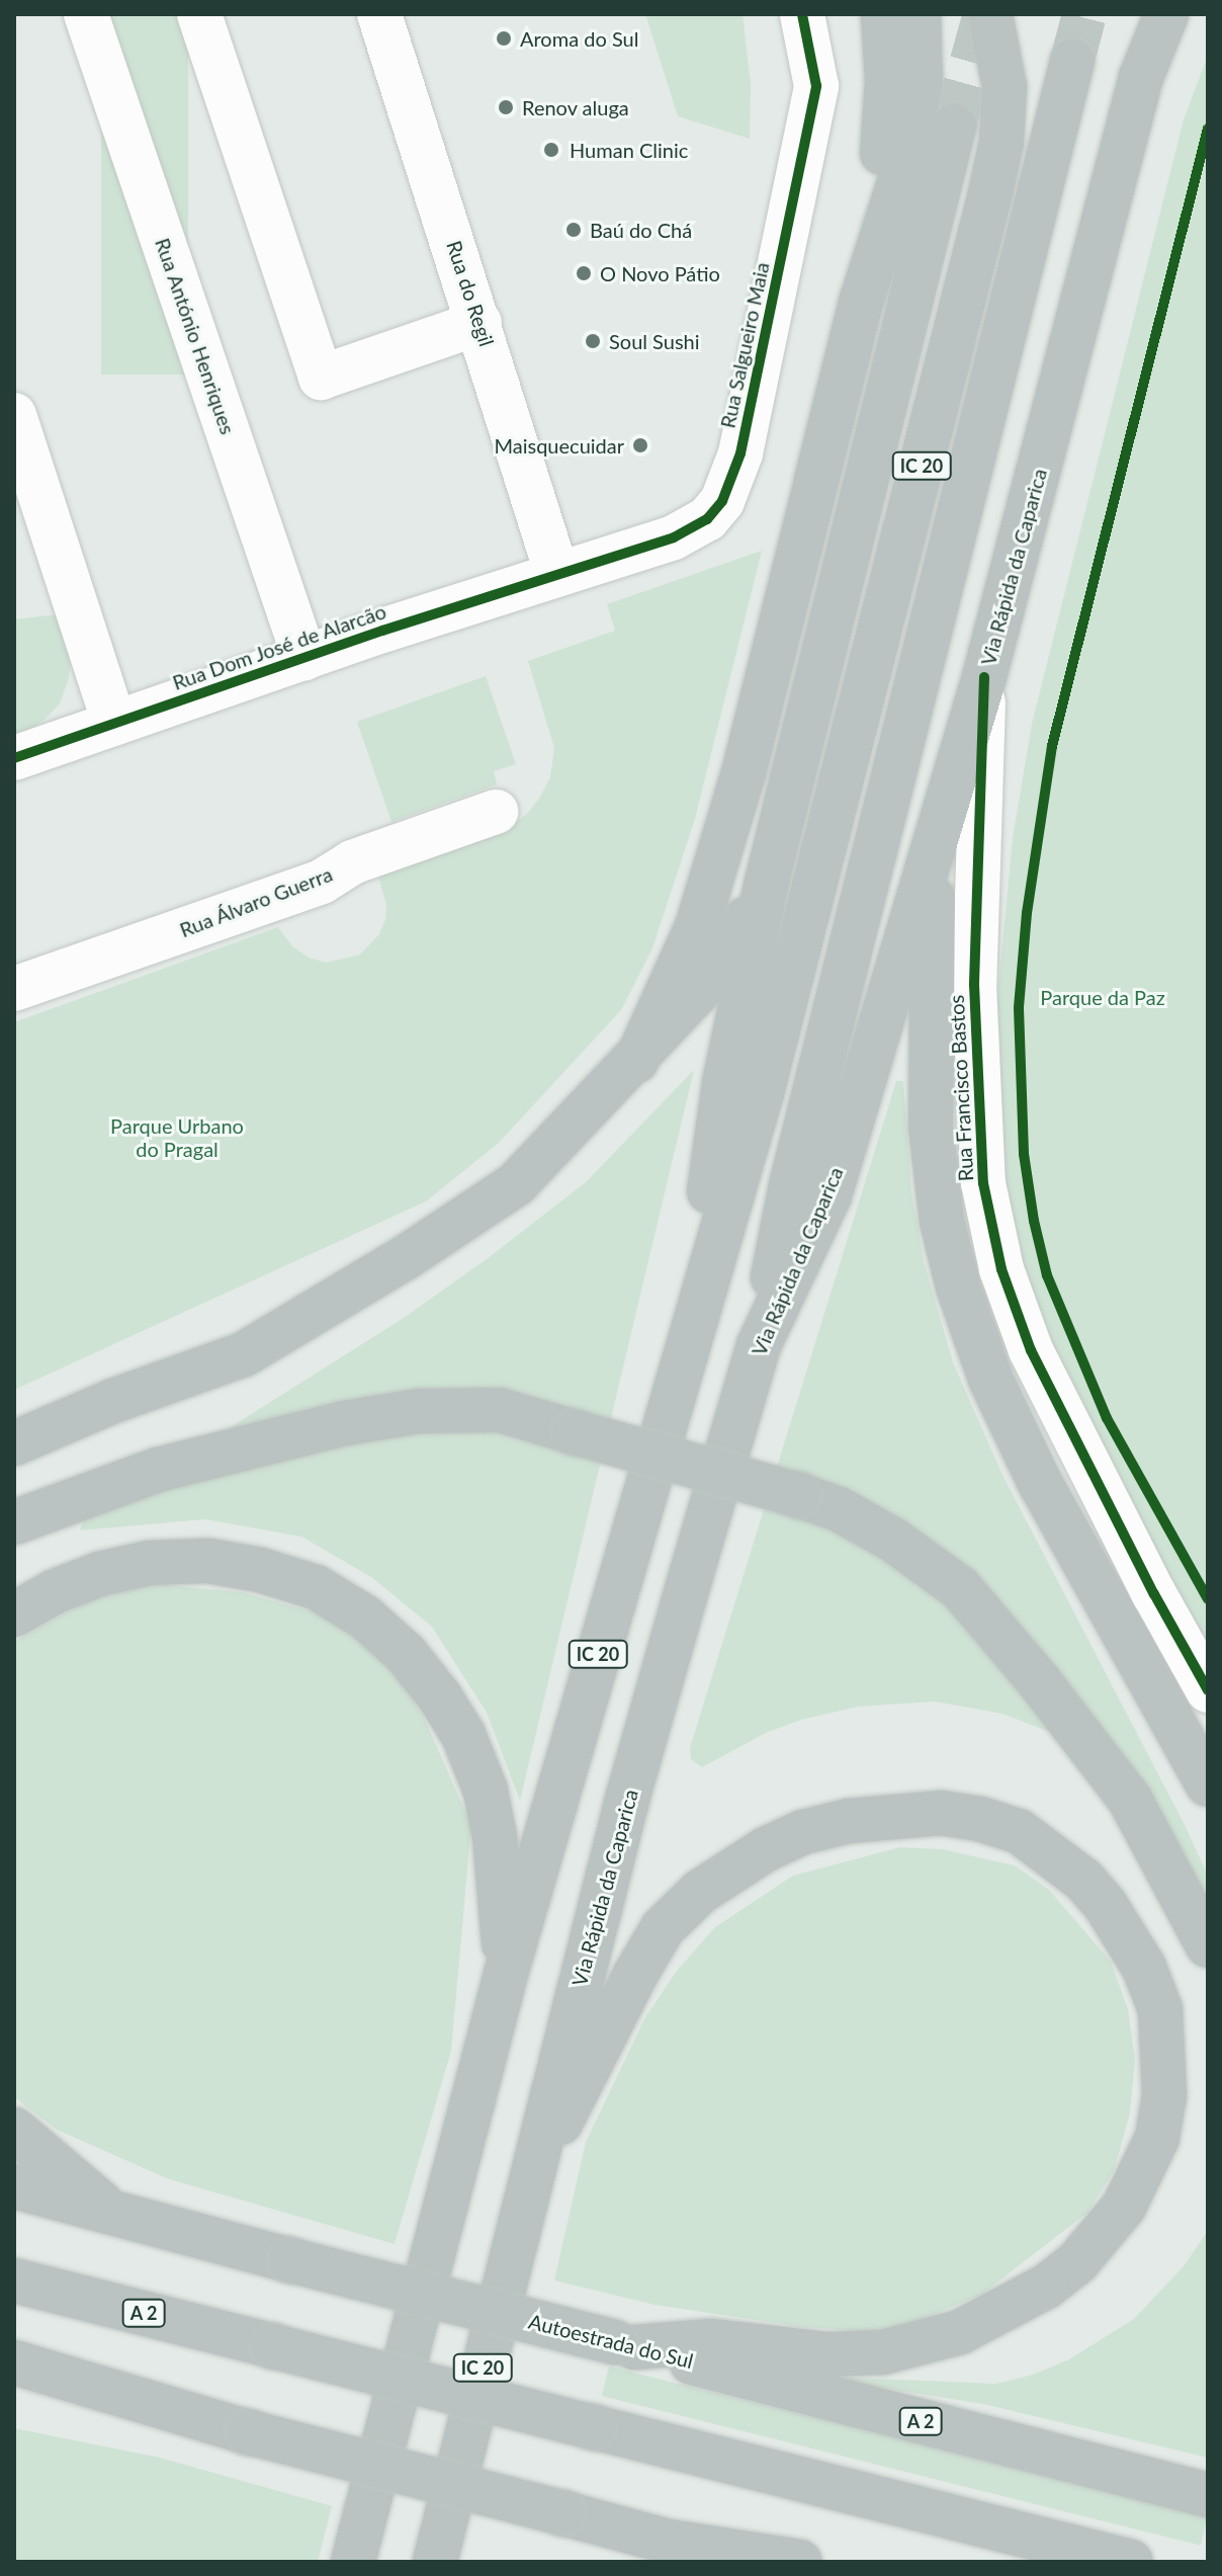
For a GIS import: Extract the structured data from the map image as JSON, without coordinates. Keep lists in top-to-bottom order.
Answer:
{
  "streets": {
    "highway": [
      "IC 20",
      "Via Rápida da Caparica",
      "A 2",
      "Autoestrada do Sul"
    ],
    "street": [
      "Rua do Regil",
      "Rua António Henriques",
      "Rua Salgueiro Maia",
      "Rua Dom José de Alarcão",
      "Rua Álvaro Guerra",
      "Rua Francisco Bastos"
    ]
  },
  "crossings": [
    ["Rua do Regil", "Rua Salgueiro Maia"],
    ["Rua do Regil", "Rua Dom José de Alarcão"],
    ["Rua António Henriques", "Rua Dom José de Alarcão"],
    ["Rua Salgueiro Maia", "Rua Dom José de Alarcão"],
    ["Via Rápida da Caparica", "Rua Francisco Bastos"]
  ],
  "parks": ["Parque da Paz", "Parque Urbano do Pragal"],
  "places": [
    "Aroma do Sul",
    "Renov aluga",
    "Human Clinic",
    "Baú do Chá",
    "O Novo Pátio",
    "Soul Sushi",
    "Maisquecuidar"
  ]
}
